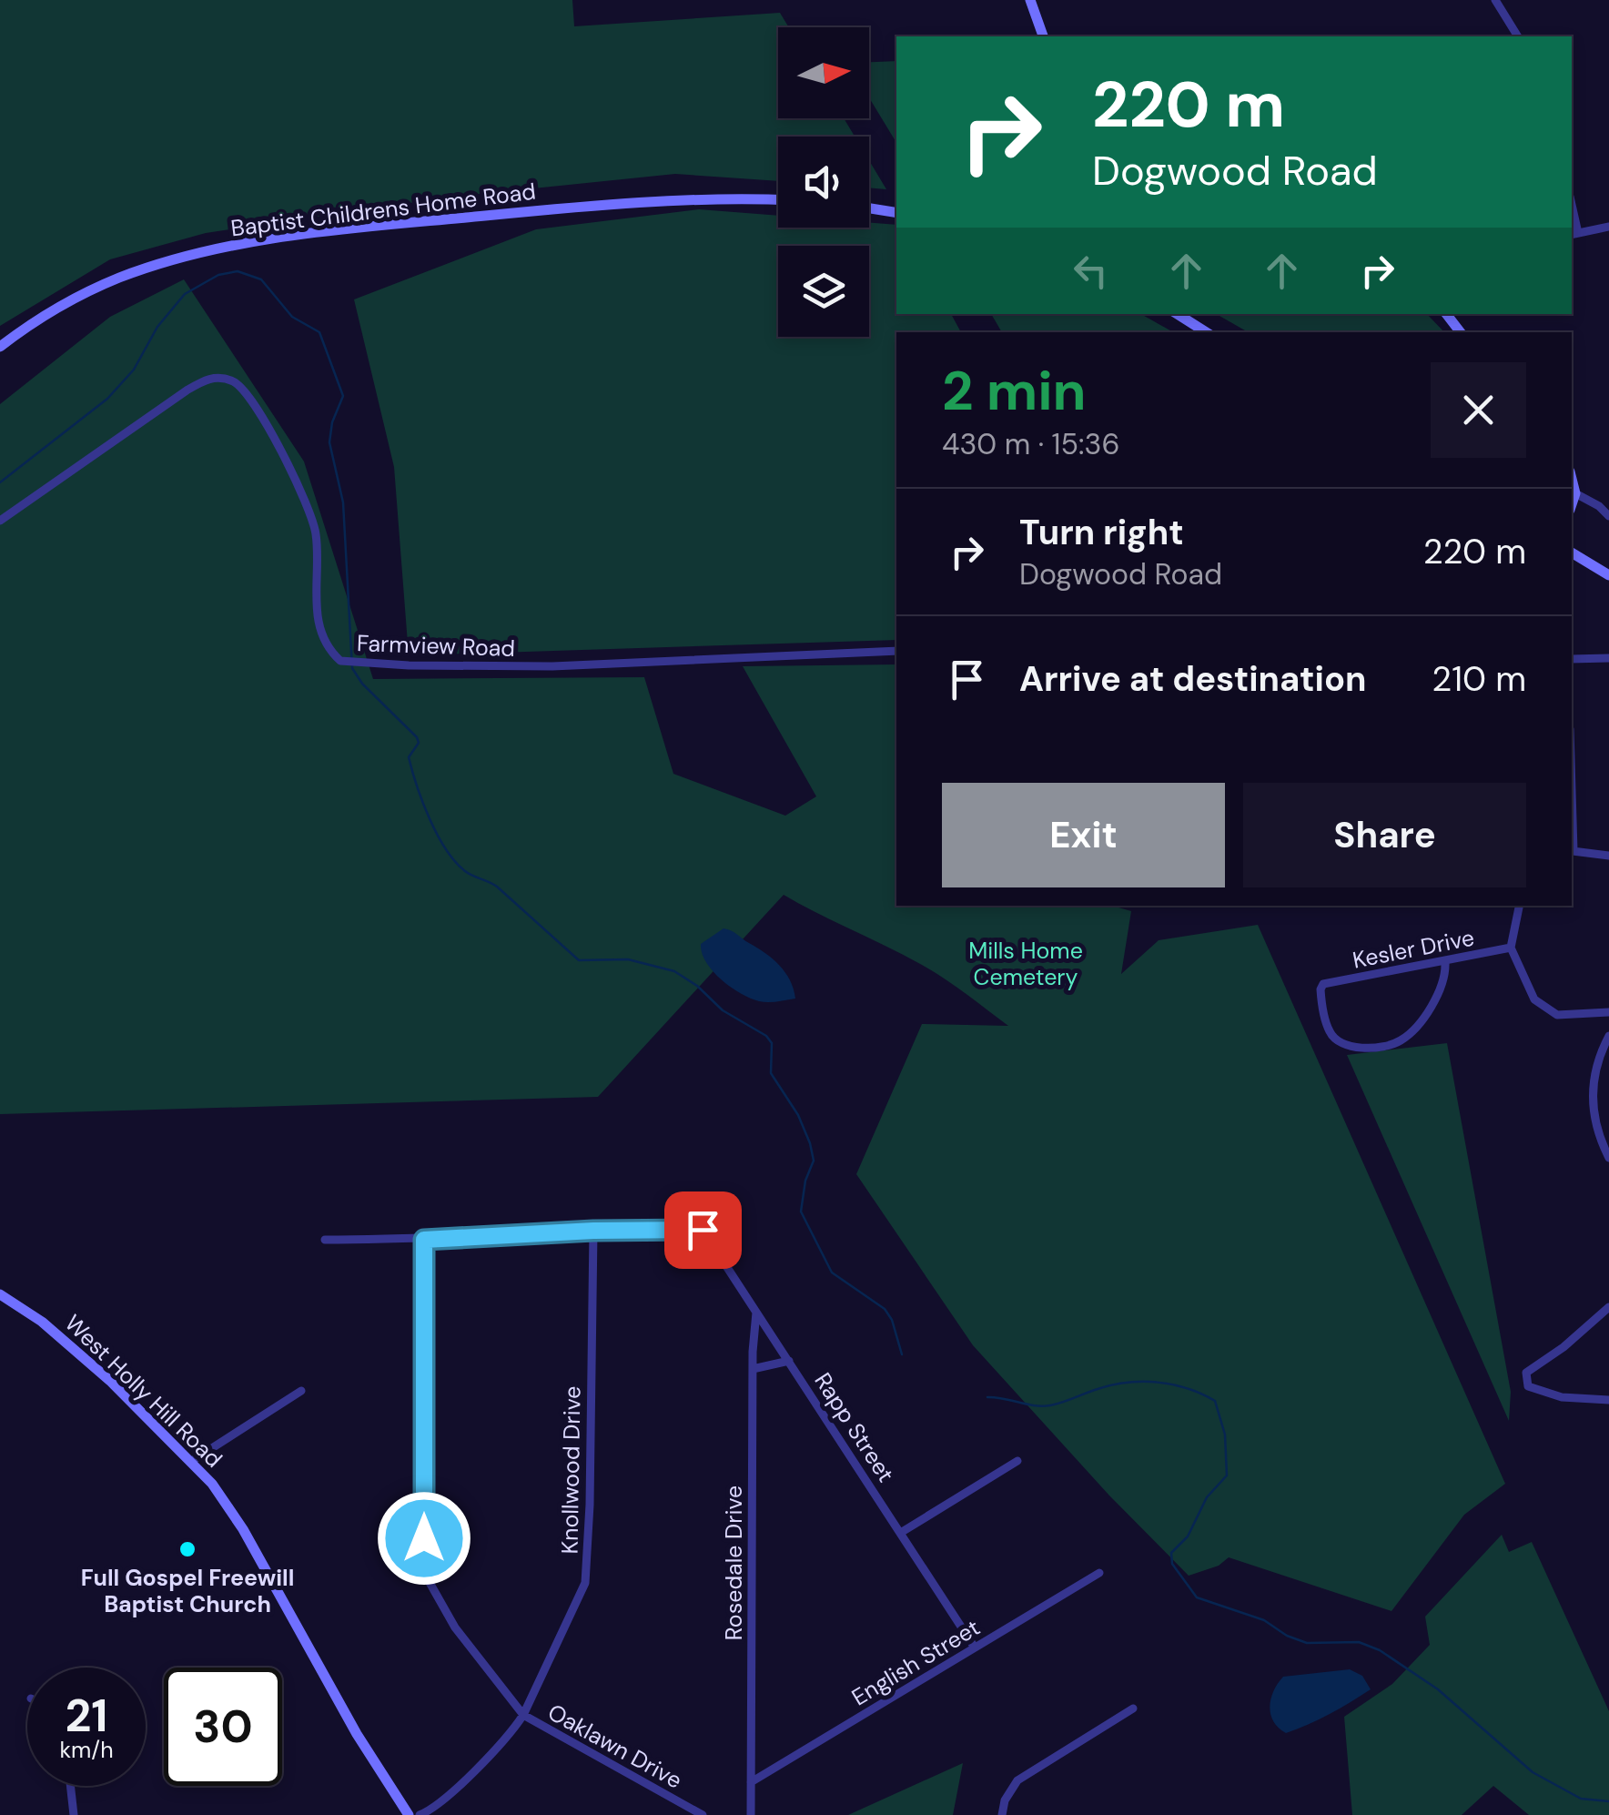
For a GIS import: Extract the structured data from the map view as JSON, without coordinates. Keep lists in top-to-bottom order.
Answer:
{
  "streets": {
    "street": [
      "Baptist Childrens Home Road",
      "Farmview Road",
      "Kesler Drive",
      "West Holly Hill Road",
      "Rapp Street",
      "Knollwood Drive",
      "Rosedale Drive",
      "English Street",
      "Oaklawn Drive"
    ]
  },
  "crossings": [
    ["Rapp Street", "Knollwood Drive"],
    ["Rapp Street", "Rosedale Drive"],
    ["Rapp Street", "English Street"],
    ["Knollwood Drive", "Oaklawn Drive"],
    ["Rosedale Drive", "English Street"]
  ],
  "parks": ["Mills Home Cemetery"],
  "places": ["Full Gospel Freewill Baptist Church"],
  "north": "right",
  "page": {
    "turn": ["220 m", "Dogwood Road"],
    "heading": ["2 min", "430 m · 15:36"],
    "list": [
      {
        "name": "Turn right",
        "note": "Dogwood Road",
        "value": "220 m"
      },
      {
        "name": "Arrive at destination",
        "value": "210 m"
      }
    ],
    "buttons": ["Exit", "Share"],
    "speed": "21 km/h",
    "limit": "30"
  }
}
